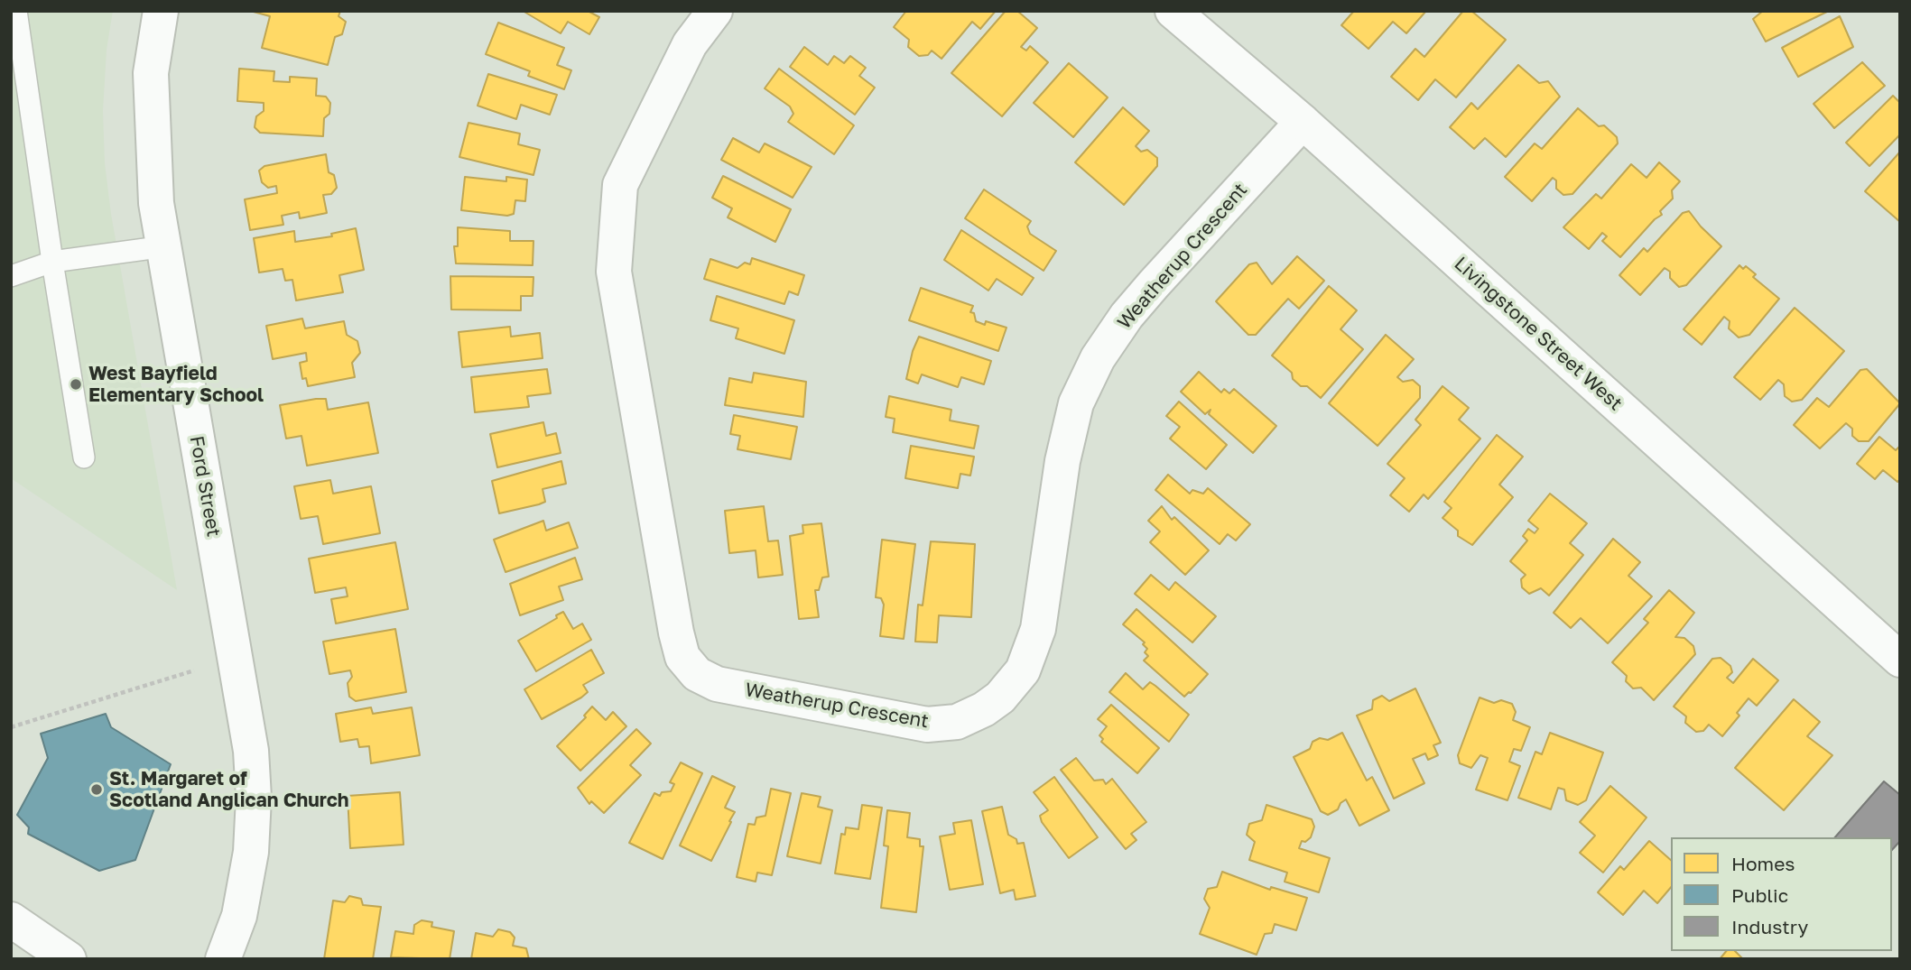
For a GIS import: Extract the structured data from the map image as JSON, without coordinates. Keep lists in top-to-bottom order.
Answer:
{
  "streets": {
    "street": ["Weatherup Crescent", "Livingstone Street West", "Ford Street"]
  },
  "crossings": [
    ["Weatherup Crescent", "Livingstone Street West"]
  ],
  "places": ["West Bayfield Elementary School", "St. Margaret of Scotland Anglican Church"],
  "legend": ["Homes", "Public", "Industry"]
}
